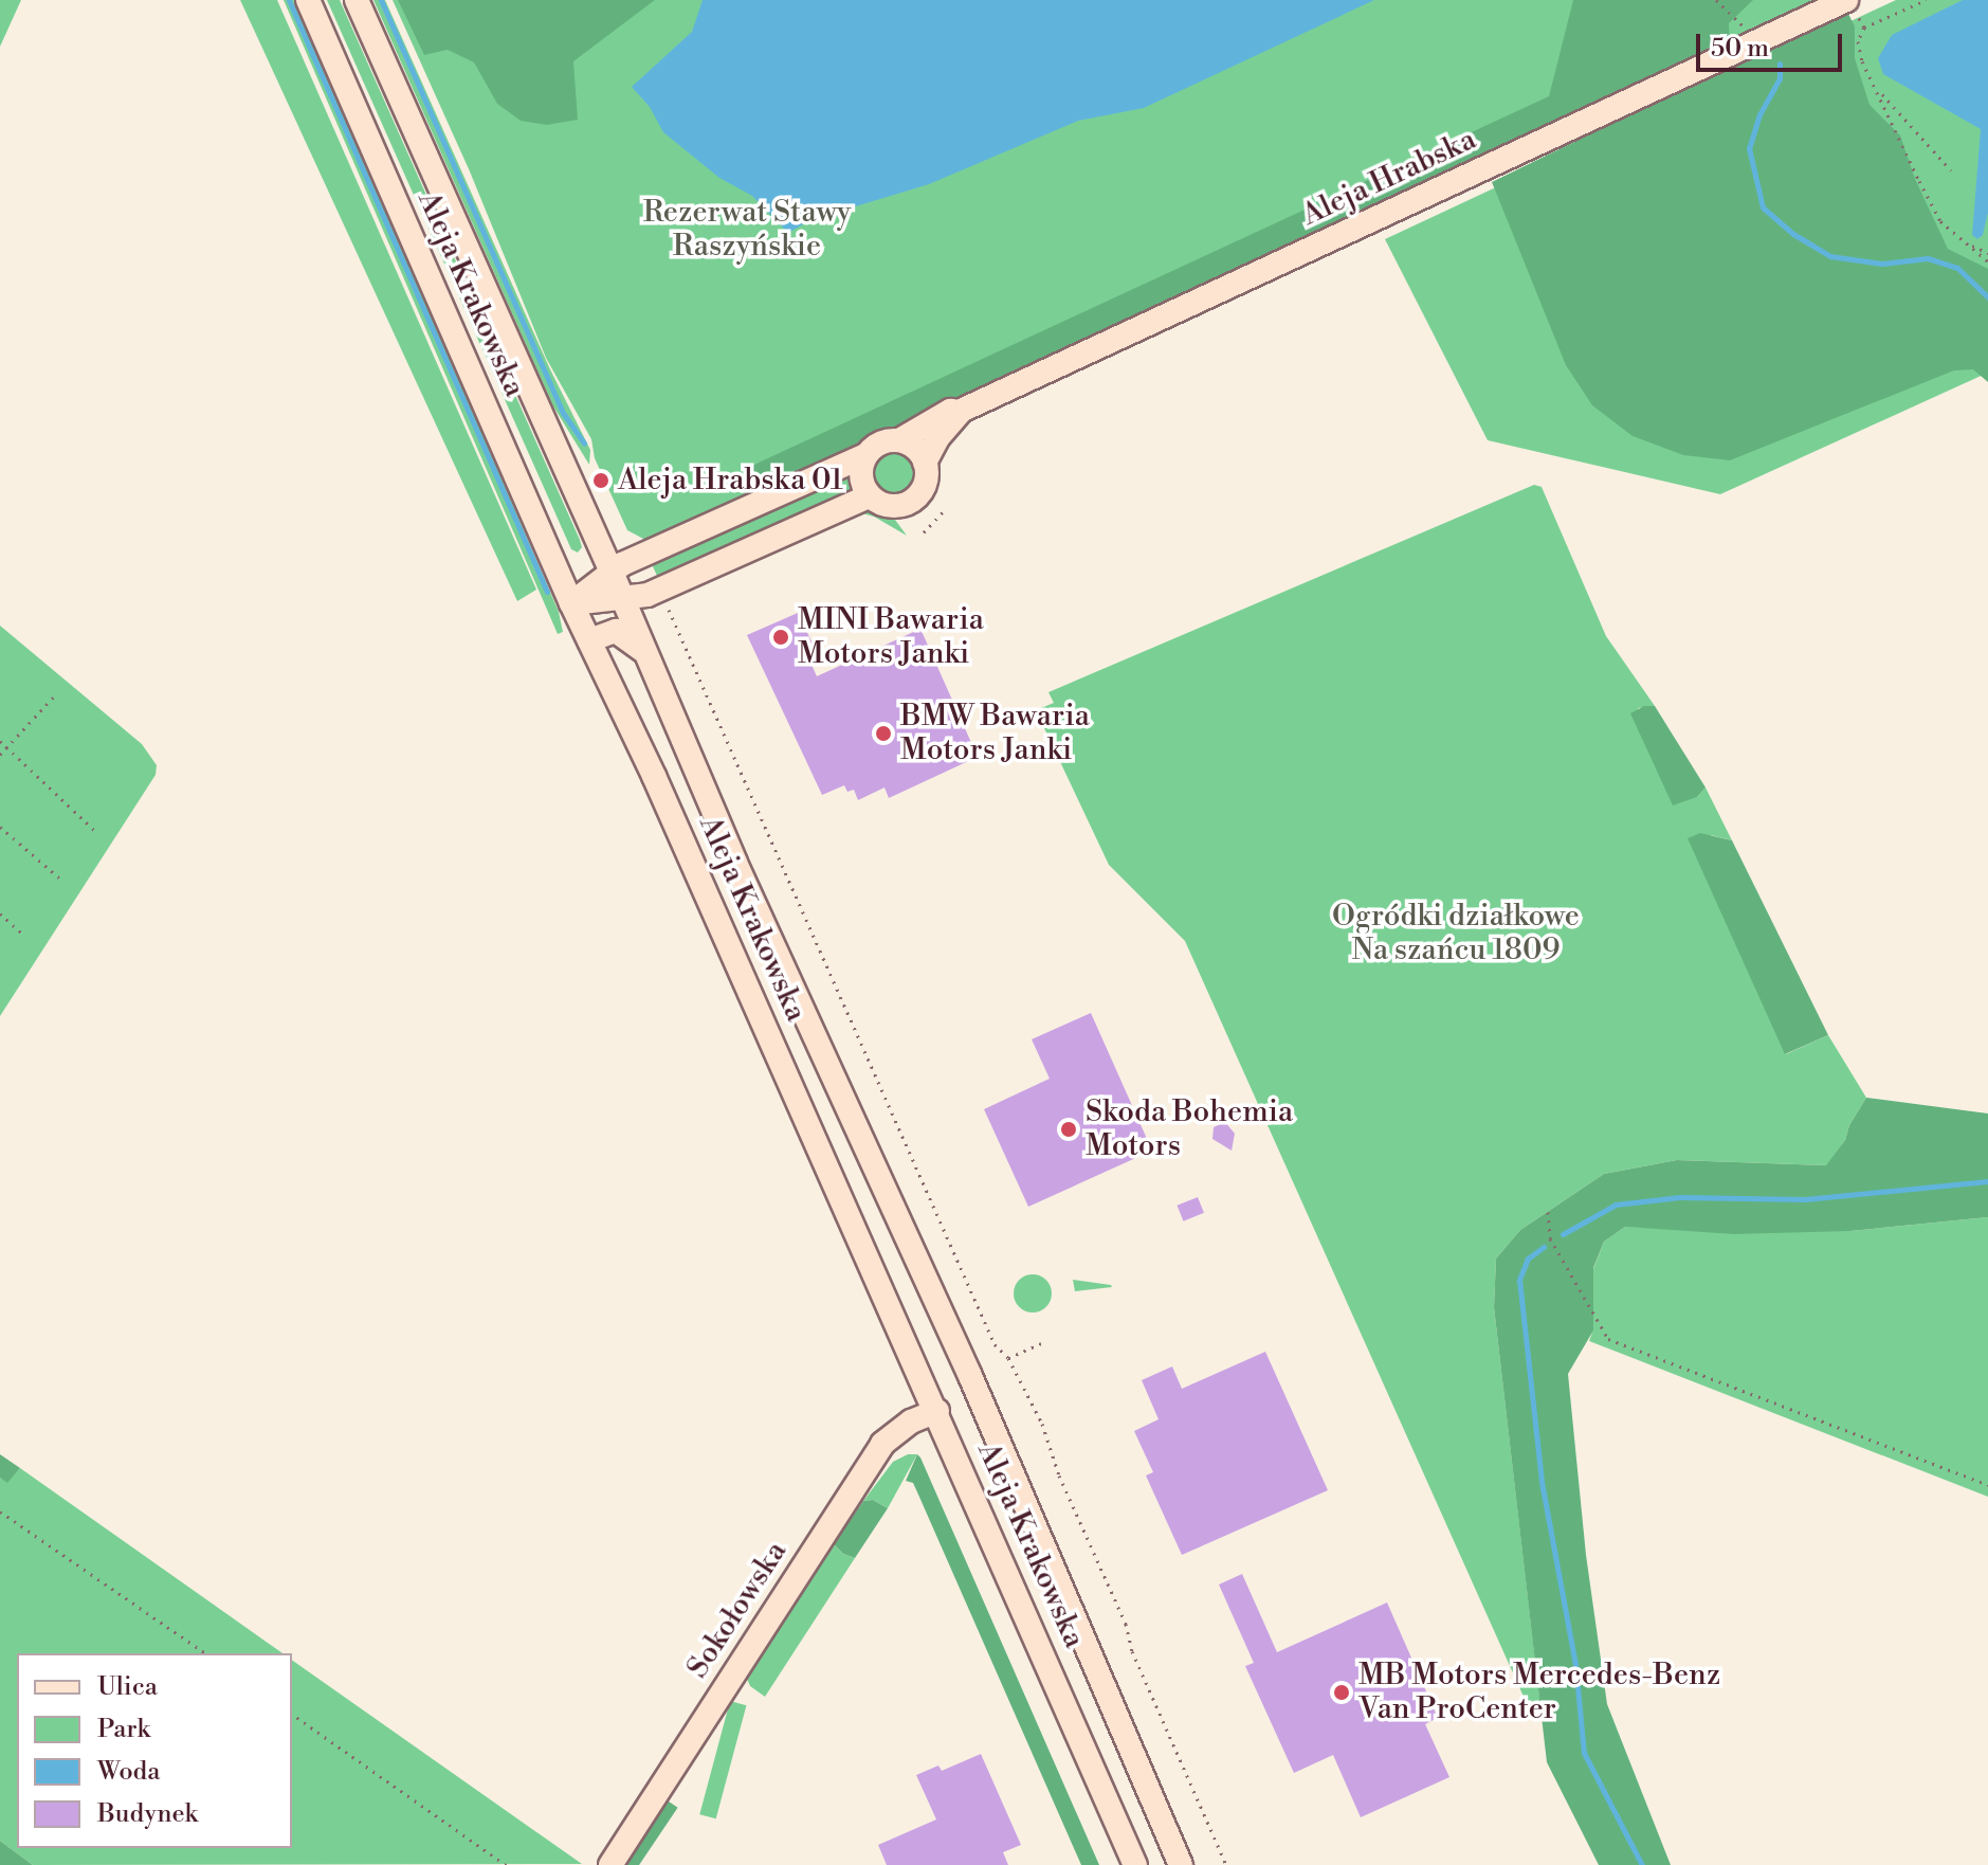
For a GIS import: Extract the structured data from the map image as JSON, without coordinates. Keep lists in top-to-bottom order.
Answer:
{
  "streets": {
    "main road": ["Aleja Hrabska", "Aleja Krakowska", "Sokołowska"]
  },
  "crossings": [
    ["Aleja Krakowska", "Sokołowska"]
  ],
  "parks": ["Rezerwat Stawy Raszyńskie", "Ogródki działkowe Na szańcu 1809"],
  "places": [
    "Aleja Hrabska 01",
    "MINI Bawaria Motors Janki",
    "BMW Bawaria Motors Janki",
    "Skoda Bohemia Motors",
    "MB Motors Mercedes-Benz Van ProCenter"
  ],
  "legend": [
    "Ulica",
    "Park",
    "Woda",
    "Budynek"
  ],
  "scale_bar": "50 m"
}
